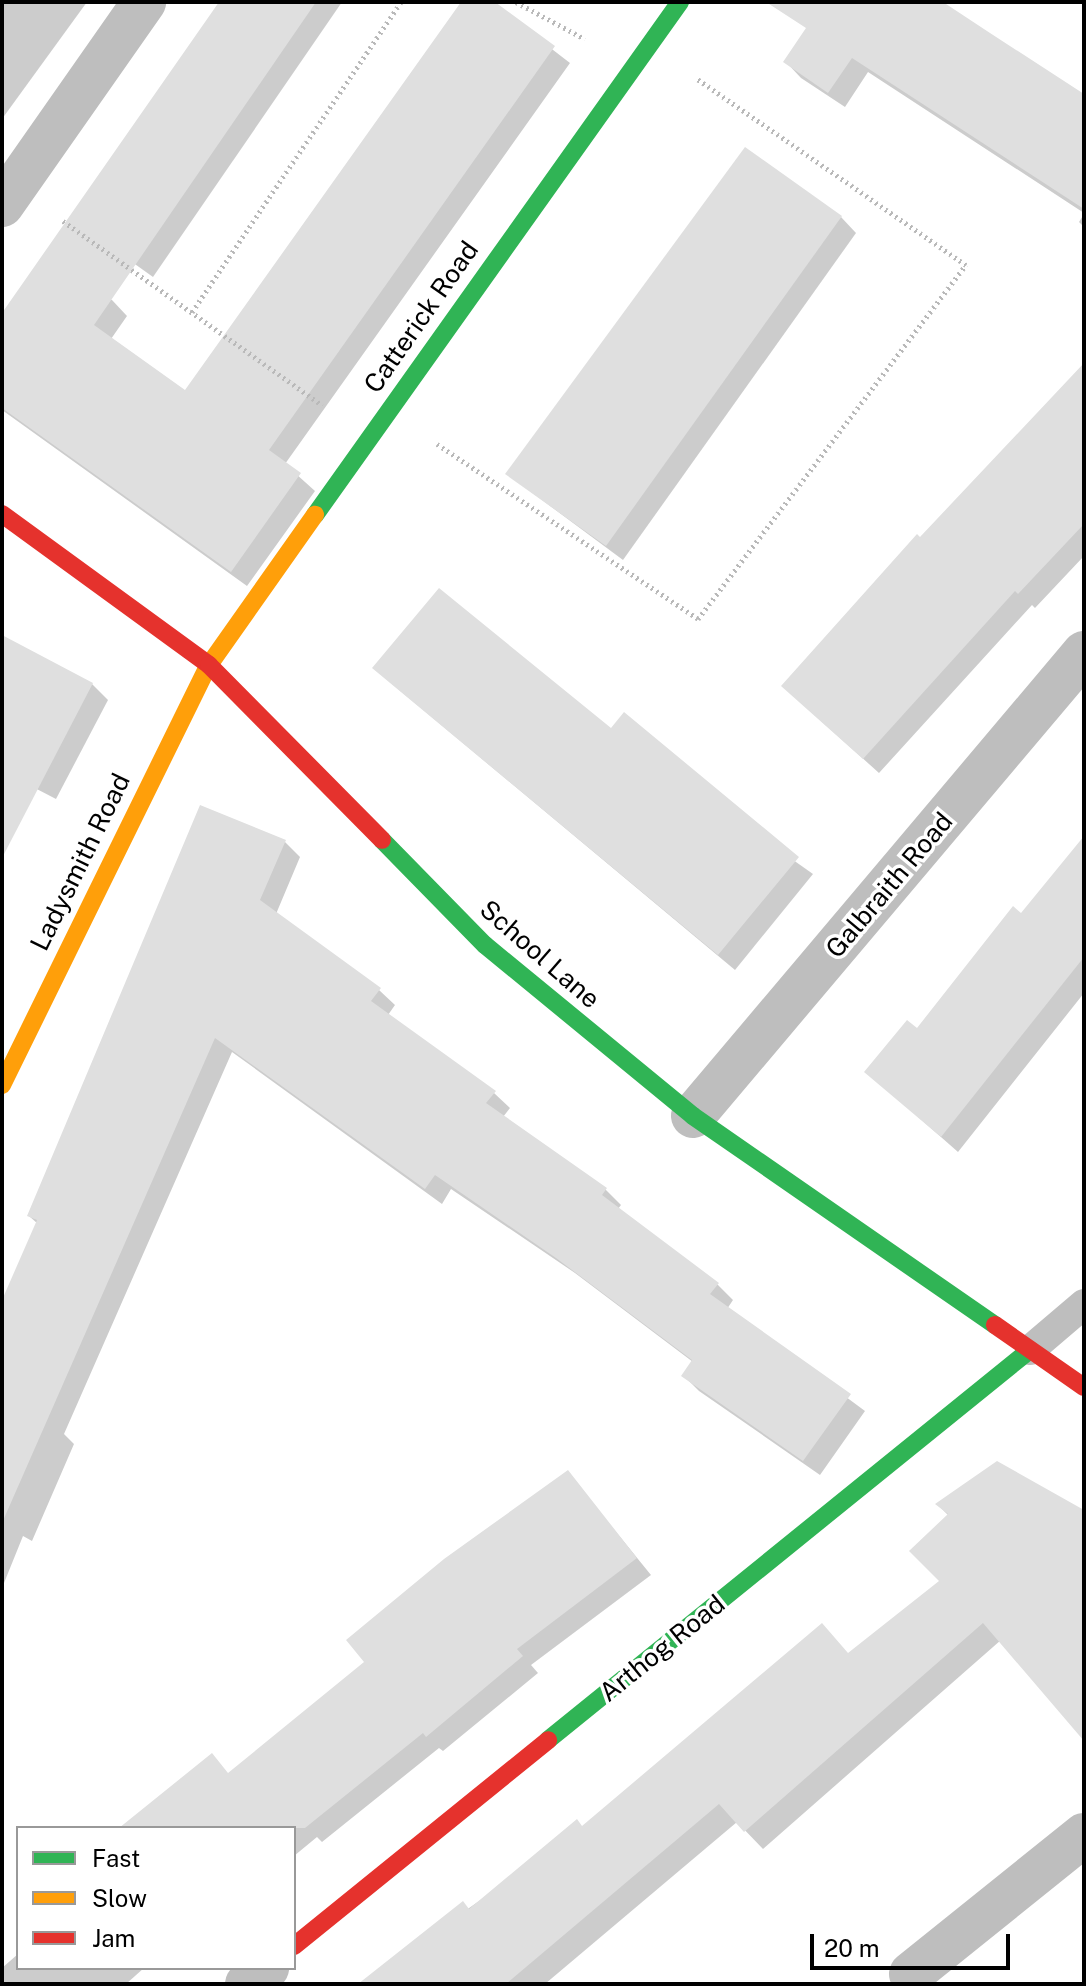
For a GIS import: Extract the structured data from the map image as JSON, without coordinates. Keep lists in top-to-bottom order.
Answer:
{
  "streets": {
    "street": [
      "Catterick Road",
      "Ladysmith Road",
      "Galbraith Road",
      "School Lane",
      "Arthog Road"
    ]
  },
  "crossings": [
    ["Catterick Road", "Ladysmith Road"],
    ["Catterick Road", "School Lane"],
    ["Ladysmith Road", "School Lane"],
    ["Galbraith Road", "School Lane"],
    ["School Lane", "Arthog Road"]
  ],
  "legend": ["Fast", "Slow", "Jam"],
  "scale_bar": "20 m"
}
